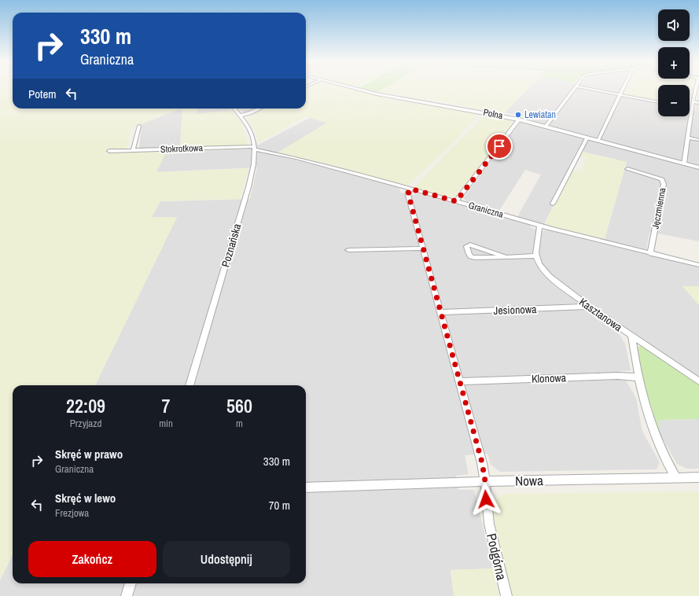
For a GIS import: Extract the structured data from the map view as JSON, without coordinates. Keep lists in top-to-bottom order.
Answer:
{
  "streets": {
    "street": [
      "Polna",
      "Stokrotkowa",
      "Jęczmienna",
      "Graniczna",
      "Poznańska",
      "Jesionowa",
      "Kasztanowa",
      "Klonowa",
      "Nowa",
      "Podgórna"
    ]
  },
  "crossings": [
    ["Stokrotkowa", "Graniczna"],
    ["Stokrotkowa", "Poznańska"],
    ["Jęczmienna", "Graniczna"],
    ["Graniczna", "Poznańska"],
    ["Graniczna", "Kasztanowa"],
    ["Graniczna", "Podgórna"],
    ["Jesionowa", "Kasztanowa"],
    ["Jesionowa", "Podgórna"],
    ["Klonowa", "Podgórna"],
    ["Nowa", "Podgórna"]
  ],
  "places": ["Lewiatan"],
  "page": {
    "map_buttons": ["+", "−"],
    "turn": ["330 m", "Graniczna"],
    "then": "Potem",
    "eta": [
      "22:09",
      "Przyjazd",
      "7",
      "min",
      "560",
      "m"
    ],
    "list": [
      {
        "name": "Skręć w prawo",
        "note": "Graniczna",
        "value": "330 m"
      },
      {
        "name": "Skręć w lewo",
        "note": "Frezjowa",
        "value": "70 m"
      }
    ],
    "buttons": ["Zakończ", "Udostępnij"]
  }
}
